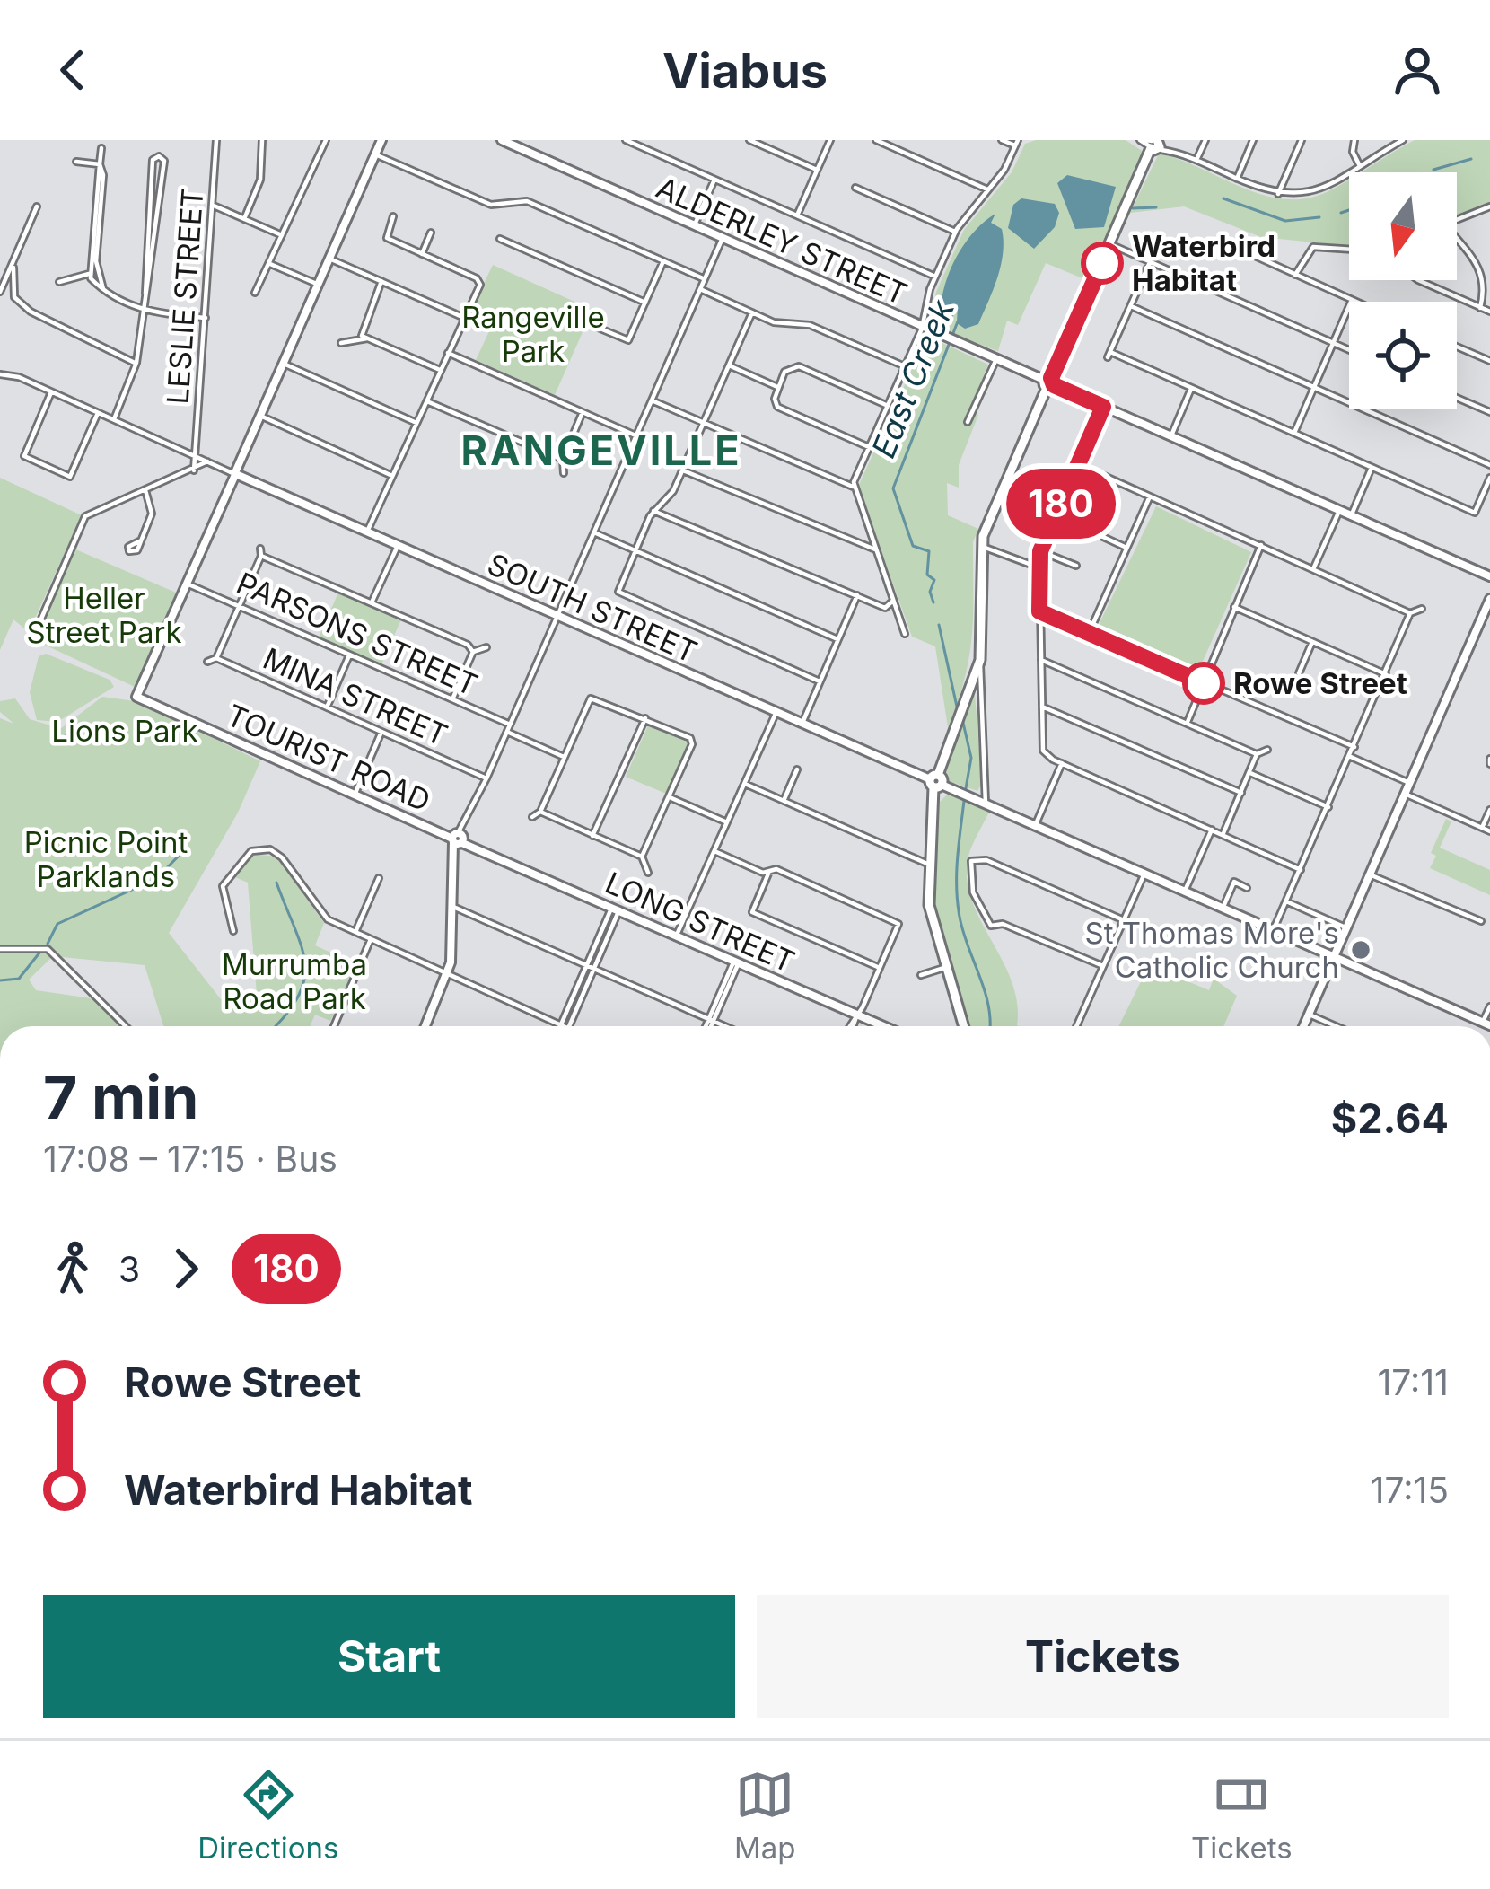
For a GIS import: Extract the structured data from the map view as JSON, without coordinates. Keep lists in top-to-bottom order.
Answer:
{
  "streets": {
    "street": [
      "ALDERLEY STREET",
      "LESLIE STREET",
      "SOUTH STREET",
      "PARSONS STREET",
      "MINA STREET",
      "TOURIST ROAD",
      "LONG STREET"
    ]
  },
  "crossings": [
    ["LESLIE STREET", "SOUTH STREET"],
    ["PARSONS STREET", "TOURIST ROAD"],
    ["TOURIST ROAD", "LONG STREET"]
  ],
  "districts": ["RANGEVILLE"],
  "water": ["East Creek"],
  "parks": [
    "Rangeville Park",
    "Heller Street Park",
    "Lions Park",
    "Picnic Point Parklands",
    "Murrumba Road Park"
  ],
  "places": ["Waterbird Habitat", "Rowe Street", "St Thomas More's Catholic Church"],
  "lines": ["bus line 180"],
  "north": "bottom",
  "page": {
    "header": "Viabus",
    "on_map": "180",
    "heading": ["7 min", "17:08 – 17:15 · Bus", "$2.64"],
    "legs": ["3", "180"],
    "list": [
      {
        "name": "Rowe Street",
        "value": "17:11"
      },
      {
        "name": "Waterbird Habitat",
        "value": "17:15"
      }
    ],
    "buttons": ["Start", "Tickets"],
    "tabs": ["Directions", "Map", "Tickets"]
  }
}
